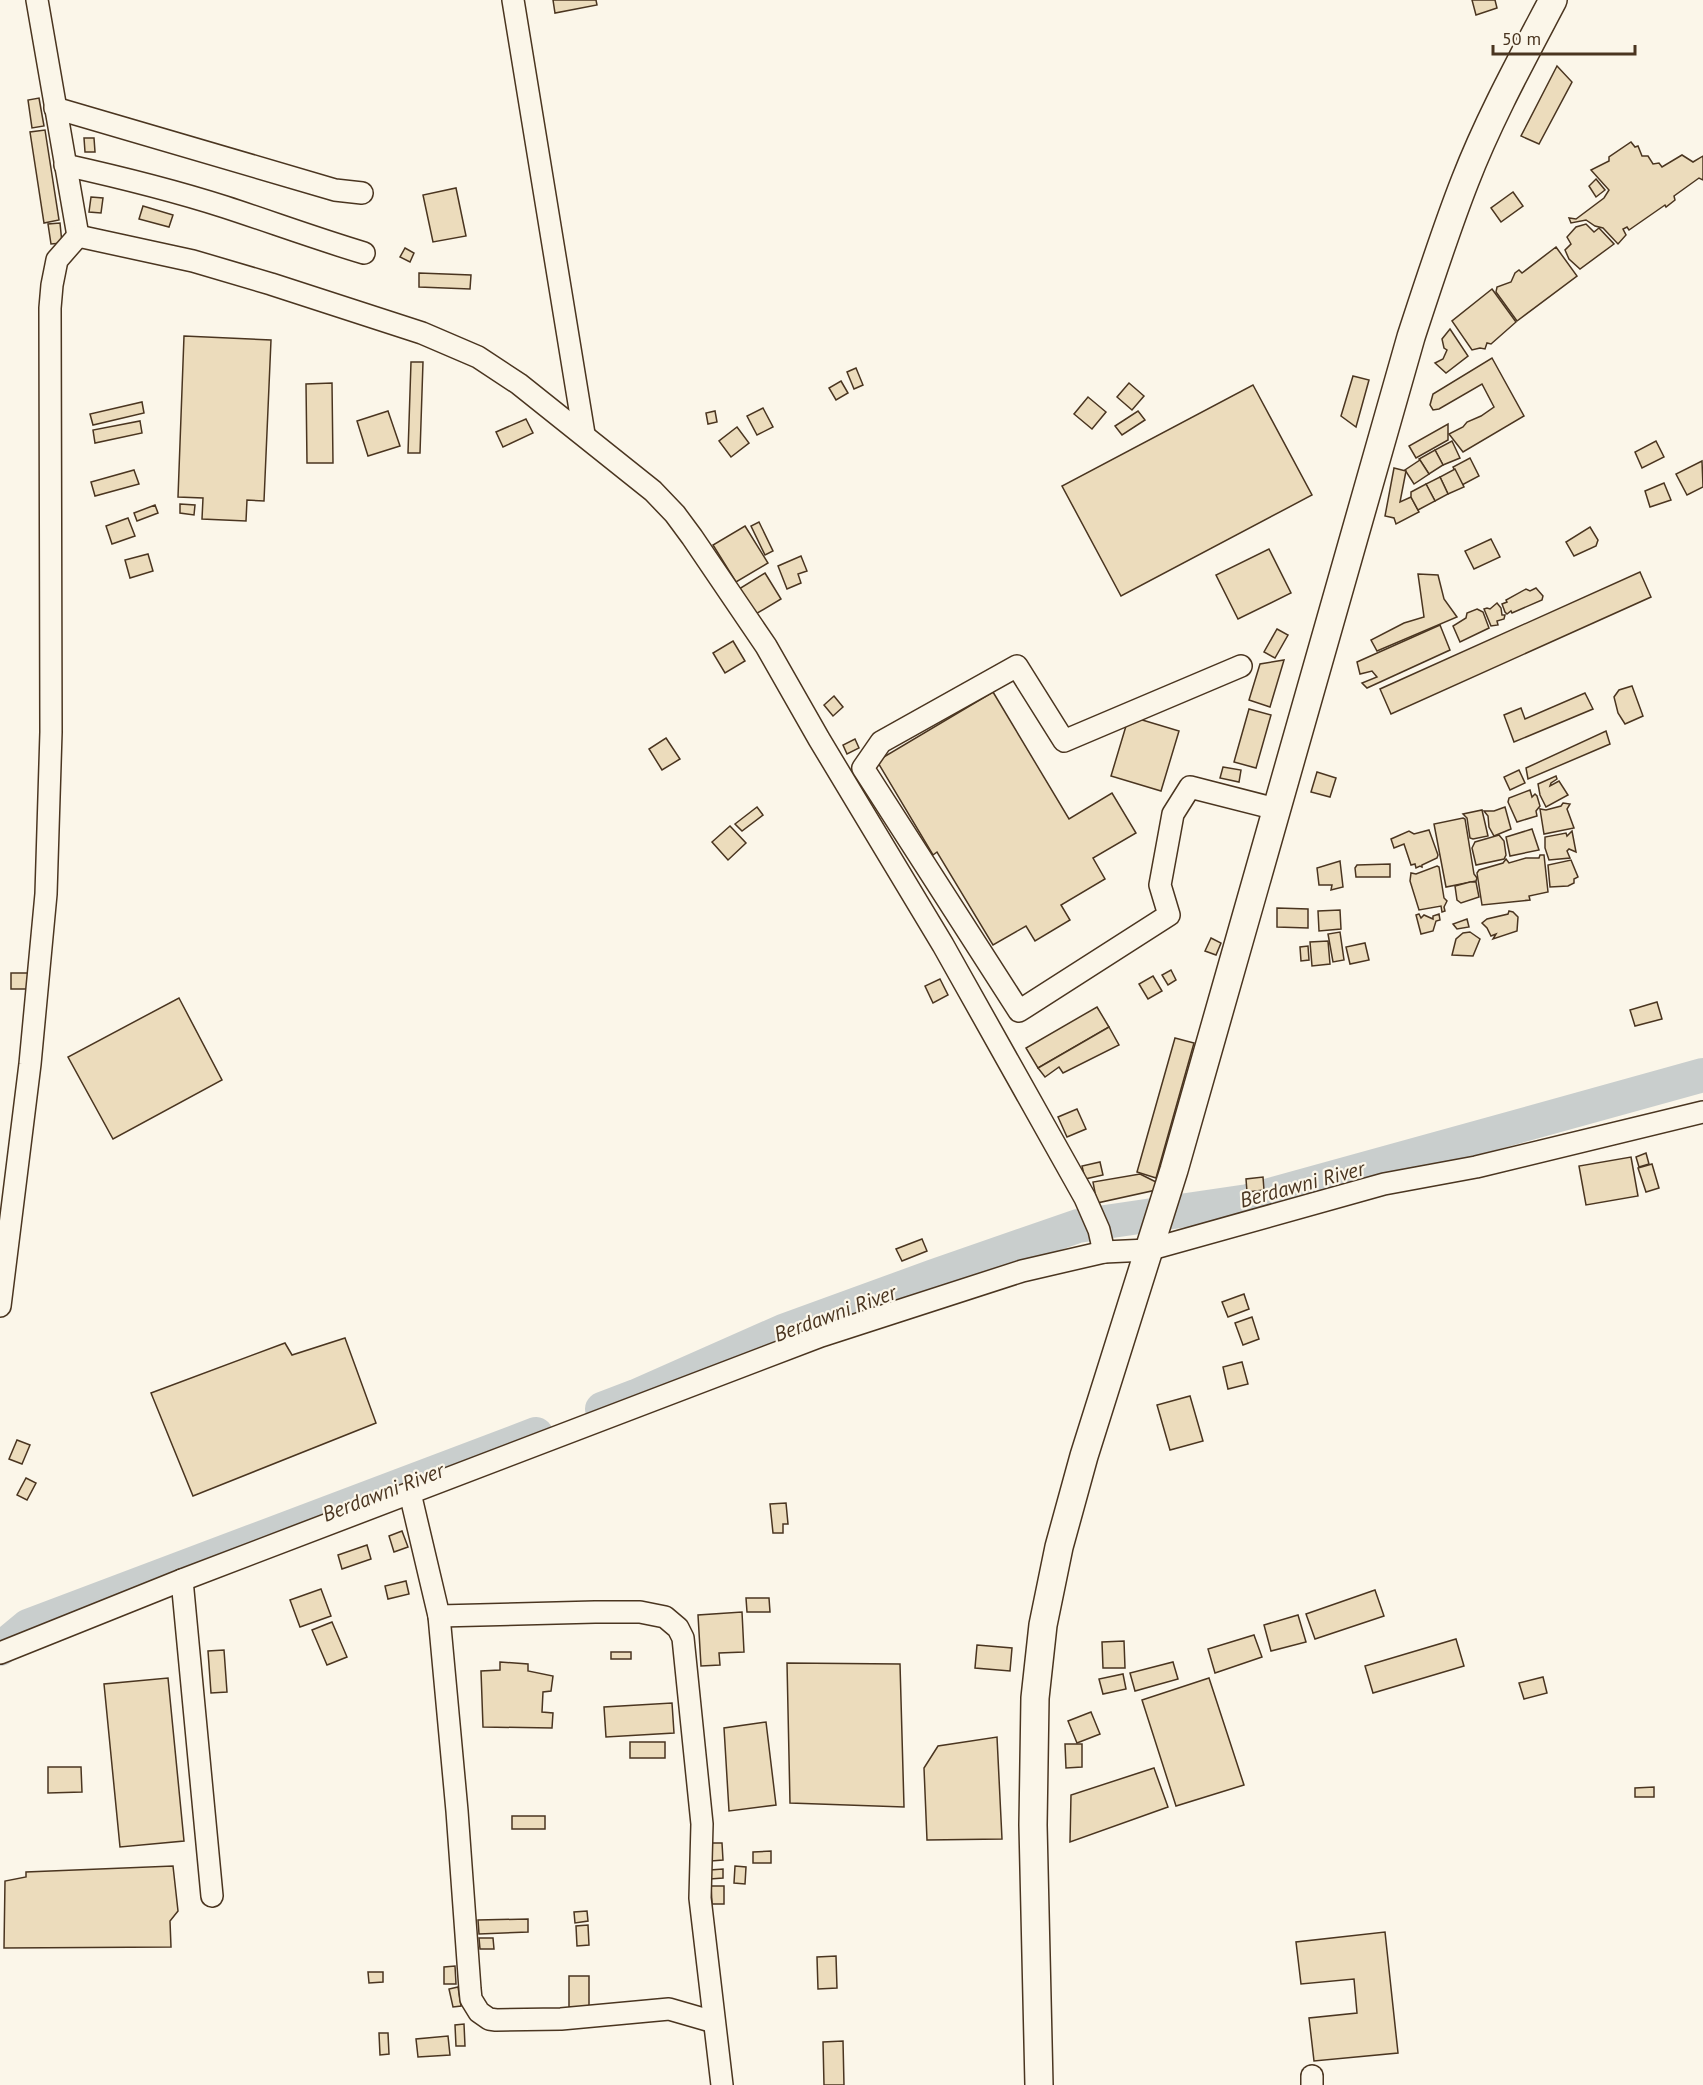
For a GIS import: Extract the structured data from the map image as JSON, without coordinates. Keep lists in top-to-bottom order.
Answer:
{
  "water": ["Berdawni River"],
  "scale_bar": "50 m"
}
